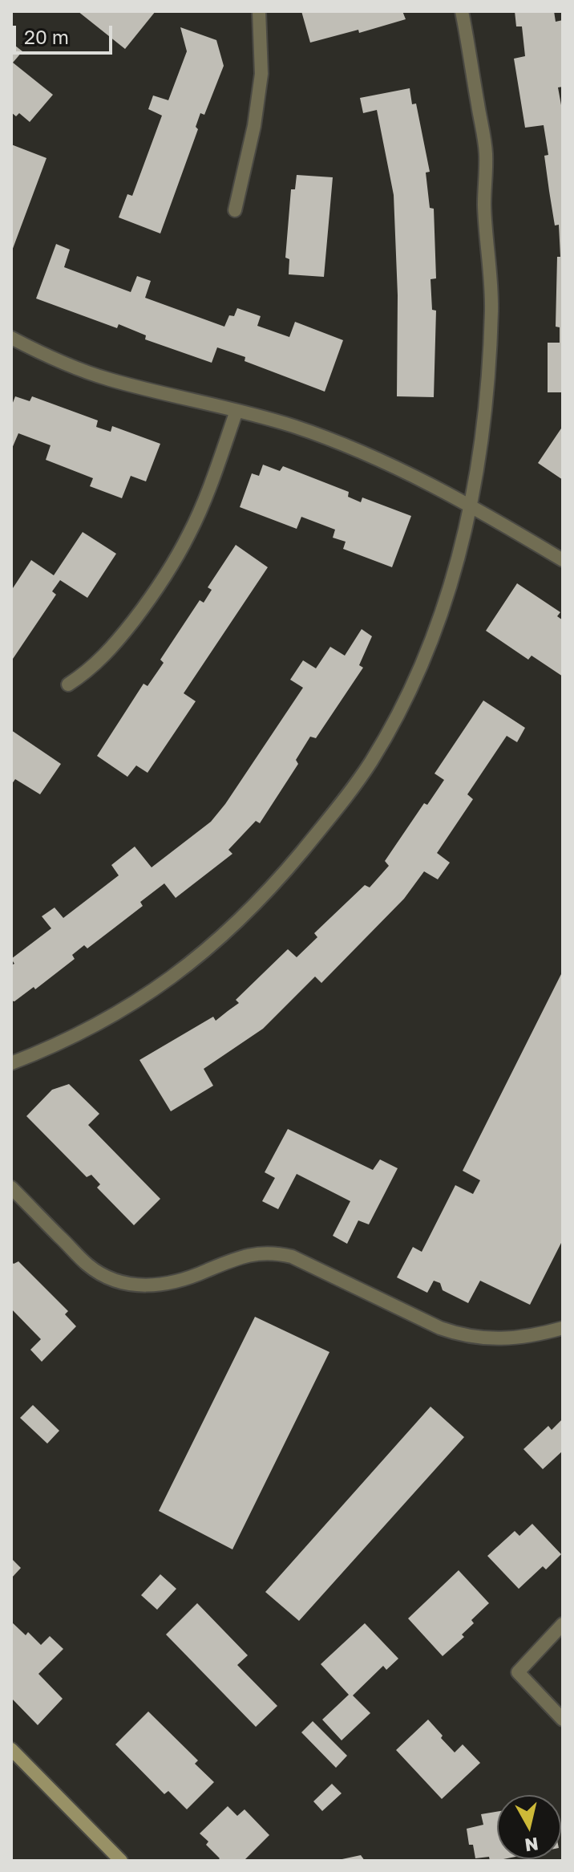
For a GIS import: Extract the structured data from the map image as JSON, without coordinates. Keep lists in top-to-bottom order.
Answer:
{
  "scale_bar": "20 m",
  "north": "bottom"
}
